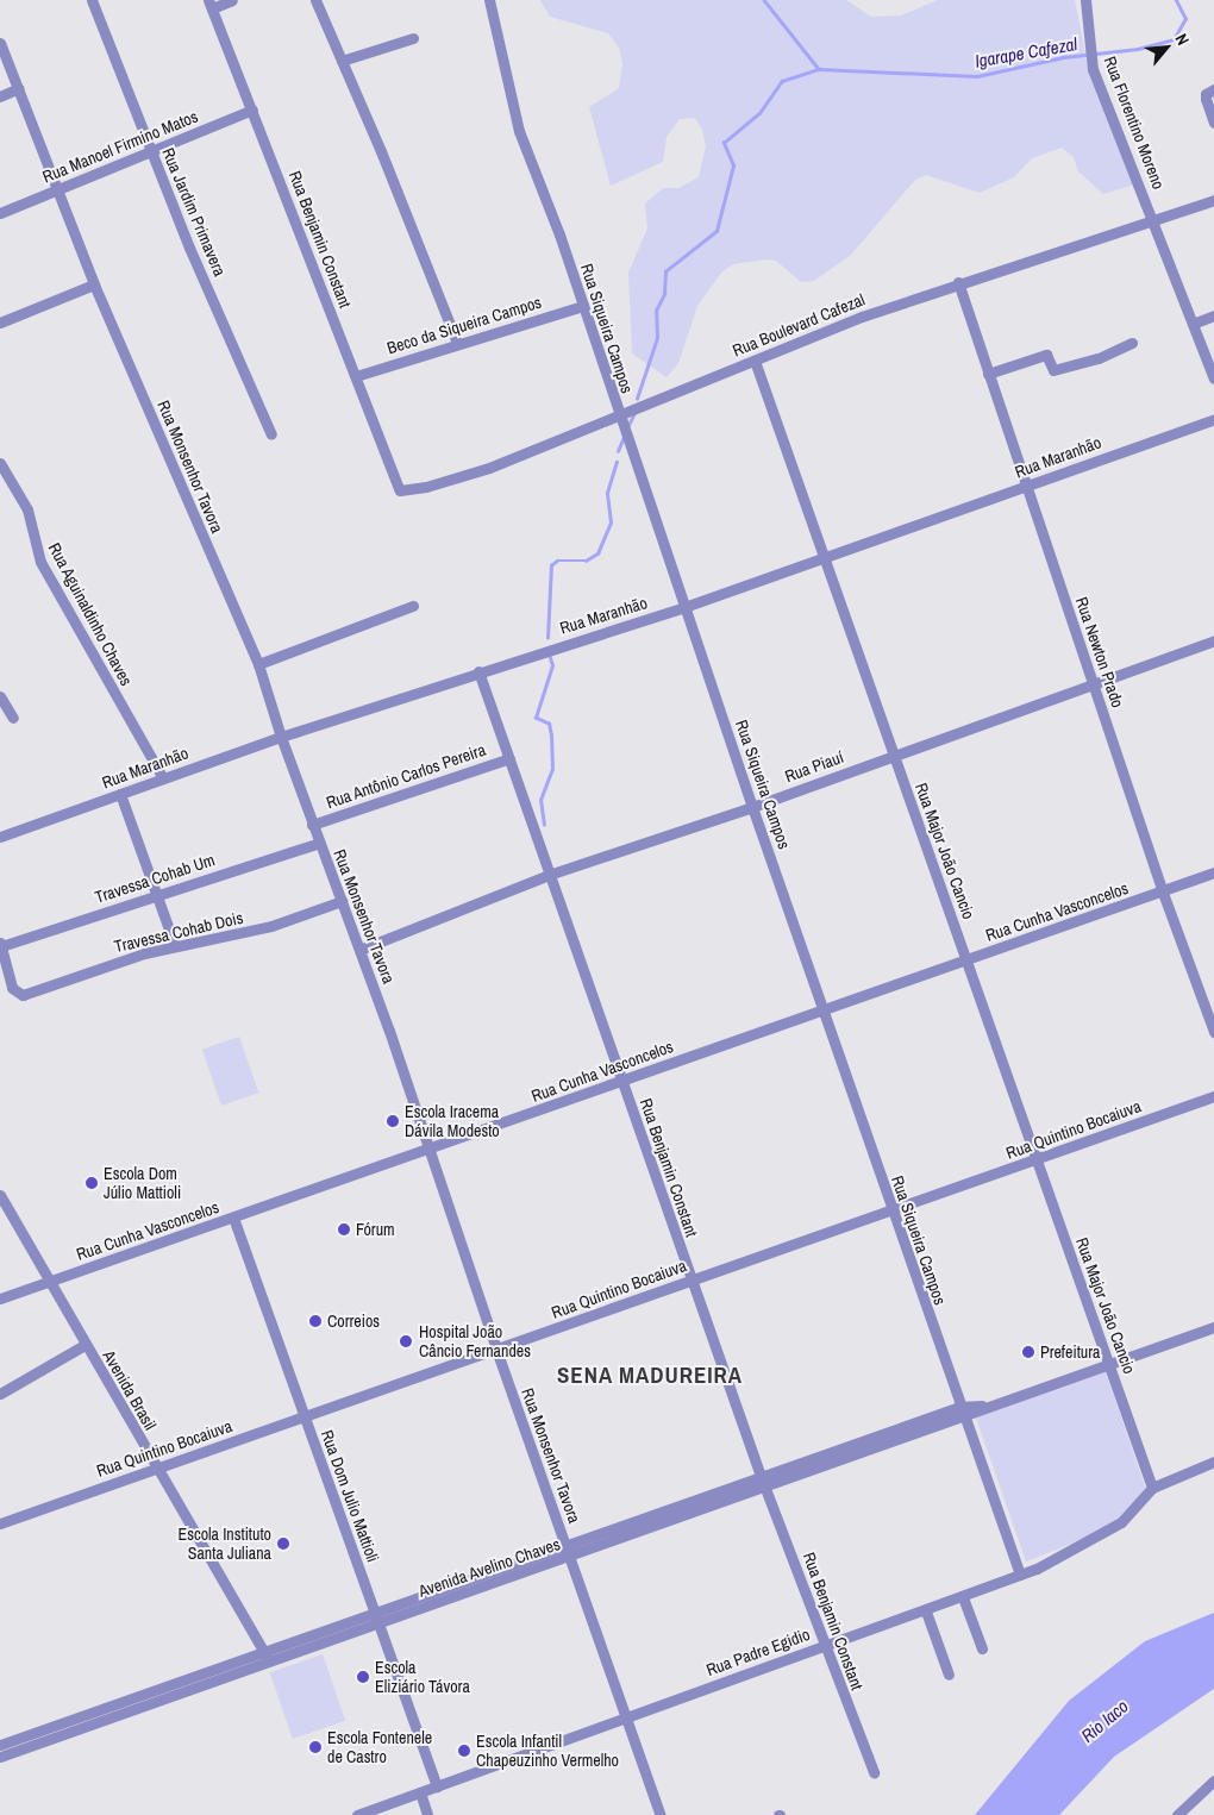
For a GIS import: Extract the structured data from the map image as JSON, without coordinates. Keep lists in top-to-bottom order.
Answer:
{
  "streets": {
    "street": [
      "Rua Florentino Moreno",
      "Rua Manoel Firmino Matos",
      "Rua Jardim Primavera",
      "Rua Benjamin Constant",
      "Beco da Siqueira Campos",
      "Rua Boulevard Cafezal",
      "Rua Siqueira Campos",
      "Rua Maranhão",
      "Rua Monsenhor Tavora",
      "Rua Aguinaldinho Chaves",
      "Rua Newton Prado",
      "Rua Piauí",
      "Rua Antônio Carlos Pereira",
      "Rua Major João Cancio",
      "Travessa Cohab Um",
      "Rua Cunha Vasconcelos",
      "Travessa Cohab Dois",
      "Rua Quintino Bocaiuva",
      "Avenida Brasil",
      "Rua Dom Julio Mattioli",
      "Avenida Avelino Chaves",
      "Rua Padre Egidio"
    ]
  },
  "crossings": [
    ["Rua Florentino Moreno", "Rua Boulevard Cafezal"],
    ["Rua Manoel Firmino Matos", "Rua Jardim Primavera"],
    ["Rua Manoel Firmino Matos", "Rua Benjamin Constant"],
    ["Rua Manoel Firmino Matos", "Rua Monsenhor Tavora"],
    ["Rua Benjamin Constant", "Beco da Siqueira Campos"],
    ["Rua Benjamin Constant", "Rua Boulevard Cafezal"],
    ["Rua Benjamin Constant", "Rua Maranhão"],
    ["Rua Benjamin Constant", "Rua Piauí"],
    ["Rua Benjamin Constant", "Rua Antônio Carlos Pereira"],
    ["Rua Benjamin Constant", "Rua Cunha Vasconcelos"],
    ["Rua Benjamin Constant", "Rua Quintino Bocaiuva"],
    ["Rua Benjamin Constant", "Avenida Avelino Chaves"],
    ["Rua Benjamin Constant", "Rua Padre Egidio"],
    ["Beco da Siqueira Campos", "Rua Siqueira Campos"],
    ["Rua Boulevard Cafezal", "Rua Siqueira Campos"],
    ["Rua Boulevard Cafezal", "Rua Newton Prado"],
    ["Rua Boulevard Cafezal", "Rua Major João Cancio"],
    ["Rua Siqueira Campos", "Rua Maranhão"],
    ["Rua Siqueira Campos", "Rua Piauí"],
    ["Rua Siqueira Campos", "Rua Cunha Vasconcelos"],
    ["Rua Siqueira Campos", "Rua Quintino Bocaiuva"],
    ["Rua Siqueira Campos", "Avenida Avelino Chaves"],
    ["Rua Siqueira Campos", "Rua Padre Egidio"],
    ["Rua Maranhão", "Rua Monsenhor Tavora"],
    ["Rua Maranhão", "Rua Aguinaldinho Chaves"],
    ["Rua Maranhão", "Rua Newton Prado"],
    ["Rua Maranhão", "Rua Major João Cancio"],
    ["Rua Monsenhor Tavora", "Rua Piauí"],
    ["Rua Monsenhor Tavora", "Rua Antônio Carlos Pereira"],
    ["Rua Monsenhor Tavora", "Travessa Cohab Um"],
    ["Rua Monsenhor Tavora", "Rua Cunha Vasconcelos"],
    ["Rua Monsenhor Tavora", "Travessa Cohab Dois"],
    ["Rua Monsenhor Tavora", "Rua Quintino Bocaiuva"],
    ["Rua Monsenhor Tavora", "Avenida Avelino Chaves"],
    ["Rua Monsenhor Tavora", "Rua Padre Egidio"],
    ["Rua Newton Prado", "Rua Piauí"],
    ["Rua Newton Prado", "Rua Cunha Vasconcelos"],
    ["Rua Piauí", "Rua Major João Cancio"],
    ["Rua Major João Cancio", "Rua Cunha Vasconcelos"],
    ["Rua Major João Cancio", "Rua Quintino Bocaiuva"],
    ["Rua Major João Cancio", "Avenida Avelino Chaves"],
    ["Rua Major João Cancio", "Rua Padre Egidio"],
    ["Travessa Cohab Um", "Travessa Cohab Dois"],
    ["Rua Cunha Vasconcelos", "Avenida Brasil"],
    ["Rua Cunha Vasconcelos", "Rua Dom Julio Mattioli"],
    ["Rua Quintino Bocaiuva", "Avenida Brasil"],
    ["Rua Quintino Bocaiuva", "Rua Dom Julio Mattioli"],
    ["Avenida Brasil", "Avenida Avelino Chaves"],
    ["Rua Dom Julio Mattioli", "Avenida Avelino Chaves"],
    ["Rua Dom Julio Mattioli", "Rua Padre Egidio"]
  ],
  "districts": ["SENA MADUREIRA"],
  "water": ["Igarape Cafezal", "Rio Iaco"],
  "places": [
    "Escola Iracema Dávila Modesto",
    "Escola Dom Júlio Mattioli",
    "Fórum",
    "Correios",
    "Hospital João Câncio Fernandes",
    "Prefeitura",
    "Escola Instituto Santa Juliana",
    "Escola Eliziário Távora",
    "Escola Fontenele de Castro",
    "Escola Infantil Chapeuzinho Vermelho"
  ],
  "north": "top right"
}
